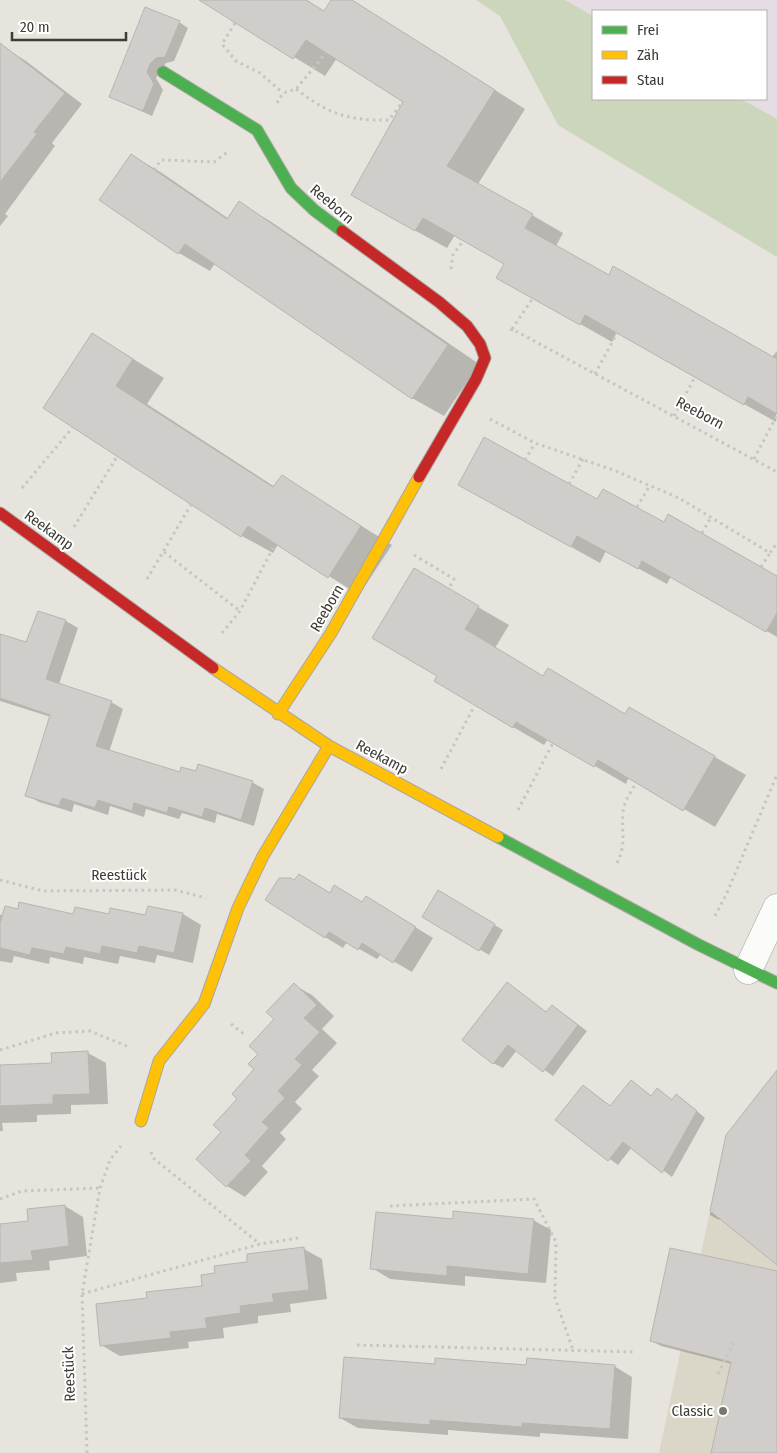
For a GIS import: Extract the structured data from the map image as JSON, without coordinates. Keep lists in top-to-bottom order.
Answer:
{
  "streets": {
    "street": ["Reeborn", "Reekamp"],
    "path": ["Reestück"]
  },
  "crossings": [
    ["Reeborn", "Reekamp"]
  ],
  "places": ["Classic"],
  "legend": ["Frei", "Zäh", "Stau"],
  "scale_bar": "20 m"
}
